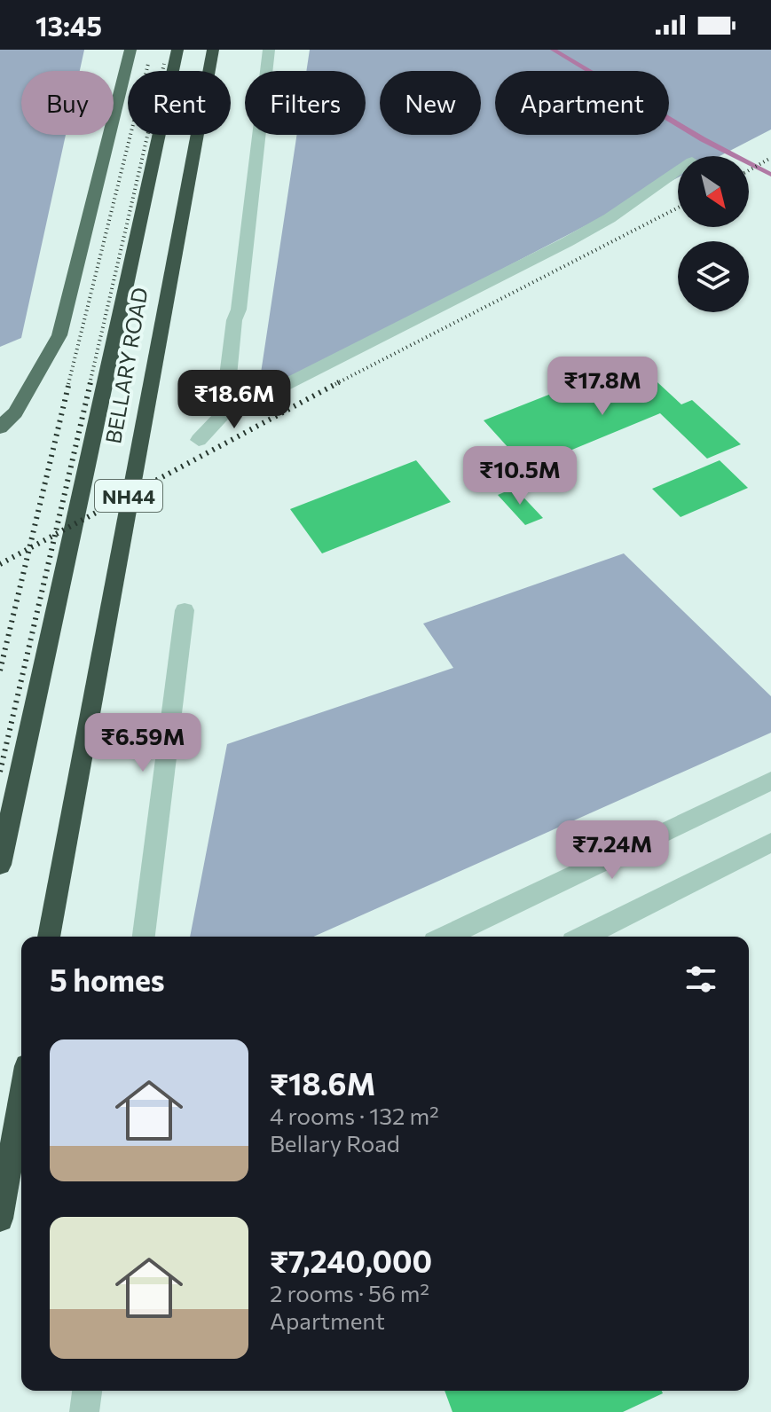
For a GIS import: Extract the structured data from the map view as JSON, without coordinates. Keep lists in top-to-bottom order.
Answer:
{
  "streets": {
    "highway": ["BELLARY ROAD", "NH44"]
  },
  "north": "bottom right",
  "page": {
    "status": "13:45",
    "chip": [
      "Buy",
      "Rent",
      "Filters",
      "New",
      "Apartment"
    ],
    "price": [
      "₹17.8M",
      "₹18.6M",
      "₹10.5M",
      "₹6.59M",
      "₹7.24M"
    ],
    "heading": "5 homes",
    "list": [
      {
        "name": "₹18.6M",
        "note": "4 rooms · 132 m² · Bellary Road"
      },
      {
        "name": "₹7,240,000",
        "note": "2 rooms · 56 m² · Apartment"
      }
    ]
  }
}
